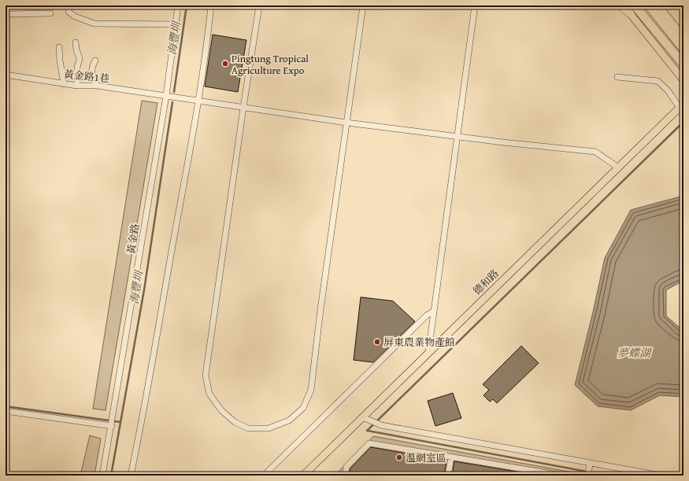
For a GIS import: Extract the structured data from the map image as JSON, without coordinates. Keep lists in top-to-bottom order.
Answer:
{
  "streets": {
    "main road": ["德和路"],
    "street": ["黃金路1巷", "黃金路"]
  },
  "crossings": [
    ["黃金路1巷", "黃金路"],
    ["黃金路1巷", "德和路"]
  ],
  "water": ["海豐圳", "夢蝶湖"],
  "places": ["Pingtung Tropical Agriculture Expo", "屏東農業物產館", "溫網室區"]
}
